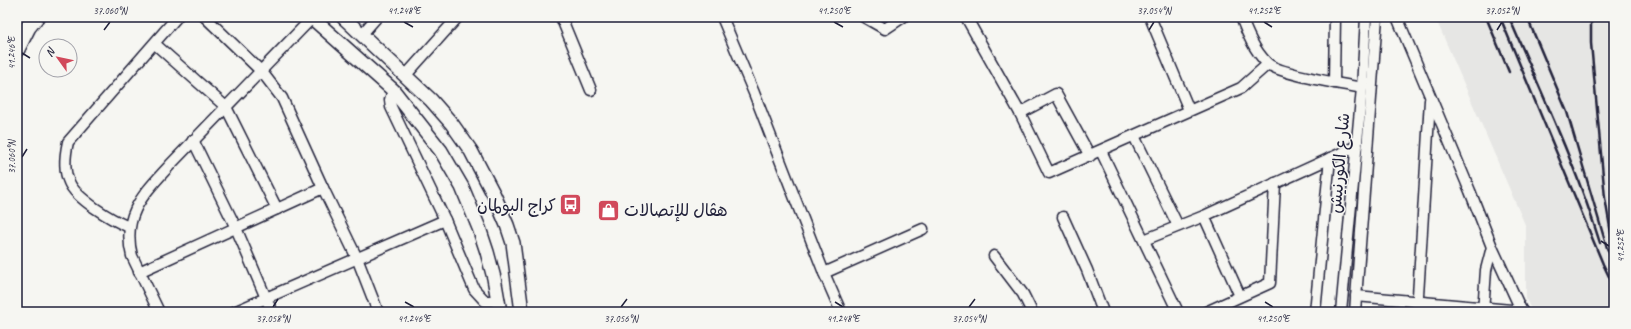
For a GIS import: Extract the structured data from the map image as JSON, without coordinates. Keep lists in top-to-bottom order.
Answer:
{
  "streets": {
    "street": ["شارع الكورنيش"]
  },
  "places": {
    "bus stop": ["كراج البولمان"],
    "shop": ["هڤال للإتصالات"]
  },
  "north": "top left",
  "coordinates": [
    "37.060°N",
    "41.248°E",
    "41.250°E",
    "37.054°N",
    "41.252°E",
    "37.052°N",
    "41.246°E",
    "37.058°N",
    "37.056°N"
  ]
}
